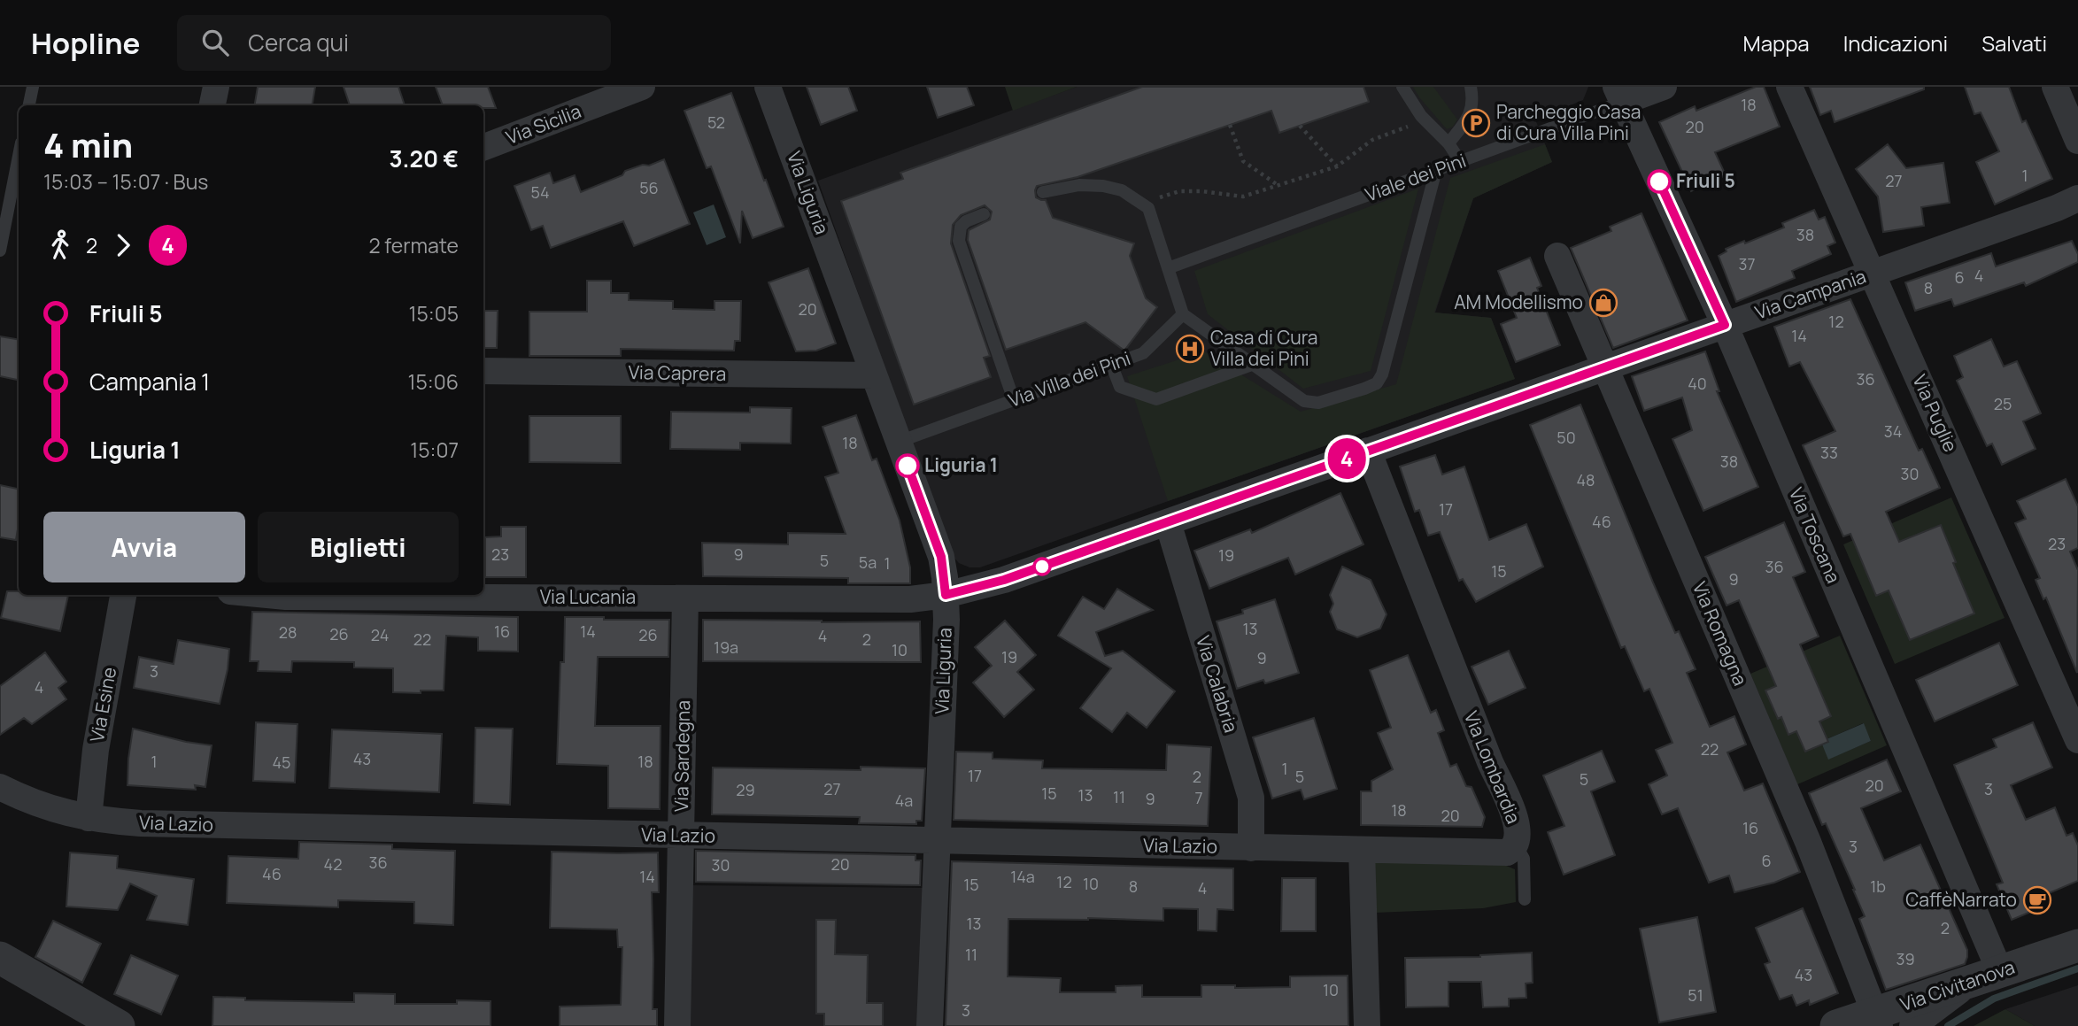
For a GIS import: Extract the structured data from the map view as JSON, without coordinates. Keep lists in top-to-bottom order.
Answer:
{
  "streets": {
    "street": [
      "Via Sicilia",
      "Viale dei Pini",
      "Via Liguria",
      "Via Campania",
      "Via Caprera",
      "Via Puglie",
      "Via Toscana",
      "Via Lucania",
      "Via Romagna",
      "Via Calabria",
      "Via Esine",
      "Via Sardegna",
      "Via Lombardia",
      "Via Lazio",
      "Via Civitanova"
    ],
    "lane": ["Via Villa dei Pini"]
  },
  "crossings": [
    ["Viale dei Pini", "Via Toscana"],
    ["Via Liguria", "Via Campania"],
    ["Via Liguria", "Via Caprera"],
    ["Via Liguria", "Via Villa dei Pini"],
    ["Via Liguria", "Via Lucania"],
    ["Via Liguria", "Via Lazio"],
    ["Via Campania", "Via Puglie"],
    ["Via Campania", "Via Toscana"],
    ["Via Campania", "Via Lucania"],
    ["Via Campania", "Via Romagna"],
    ["Via Campania", "Via Calabria"],
    ["Via Campania", "Via Lombardia"],
    ["Via Toscana", "Via Civitanova"],
    ["Via Lucania", "Via Sardegna"],
    ["Via Romagna", "Via Civitanova"],
    ["Via Calabria", "Via Lazio"],
    ["Via Esine", "Via Lazio"],
    ["Via Sardegna", "Via Lazio"],
    ["Via Lombardia", "Via Lazio"]
  ],
  "places": {
    "parking": ["Parcheggio Casa di Cura Villa Pini"],
    "other": ["Friuli 5", "Liguria 1"],
    "shop": ["AM Modellismo"],
    "hospital": ["Casa di Cura Villa dei Pini"],
    "cafe": ["CaffèNarrato"]
  },
  "lines": ["bus line 4"],
  "house_numbers": [
    "18",
    "52",
    "20",
    "1",
    "27",
    "56",
    "54",
    "38",
    "37",
    "4",
    "6",
    "8",
    "20",
    "12",
    "14",
    "36",
    "40",
    "25",
    "34",
    "50",
    "18",
    "33",
    "38",
    "30",
    "48",
    "17",
    "46",
    "23",
    "23",
    "9",
    "19",
    "5",
    "5a",
    "1",
    "36",
    "15",
    "9",
    "13",
    "16",
    "14",
    "28",
    "26",
    "24",
    "26",
    "4",
    "22",
    "2",
    "19a",
    "10",
    "19",
    "9",
    "3",
    "4",
    "22",
    "43",
    "1",
    "18",
    "45",
    "1",
    "17",
    "2",
    "5",
    "5",
    "20",
    "27",
    "3",
    "29",
    "15",
    "13",
    "11",
    "7",
    "9",
    "4a",
    "18",
    "20",
    "16",
    "3",
    "6",
    "36",
    "42",
    "20",
    "30",
    "46",
    "14",
    "14a",
    "12",
    "10",
    "15",
    "8",
    "1b",
    "4",
    "13",
    "2",
    "11",
    "39",
    "43",
    "10",
    "51",
    "3"
  ],
  "page": {
    "header": "Hopline",
    "search": "Cerca qui",
    "nav": ["Mappa", "Indicazioni", "Salvati"],
    "on_map": "4",
    "heading": ["4 min", "15:03 – 15:07 · Bus", "3.20 €"],
    "legs": ["2", "4", "2 fermate"],
    "list": [
      {
        "name": "Friuli 5",
        "value": "15:05"
      },
      {
        "name": "Campania 1",
        "value": "15:06"
      },
      {
        "name": "Liguria 1",
        "value": "15:07"
      }
    ],
    "buttons": ["Avvia", "Biglietti"]
  }
}
